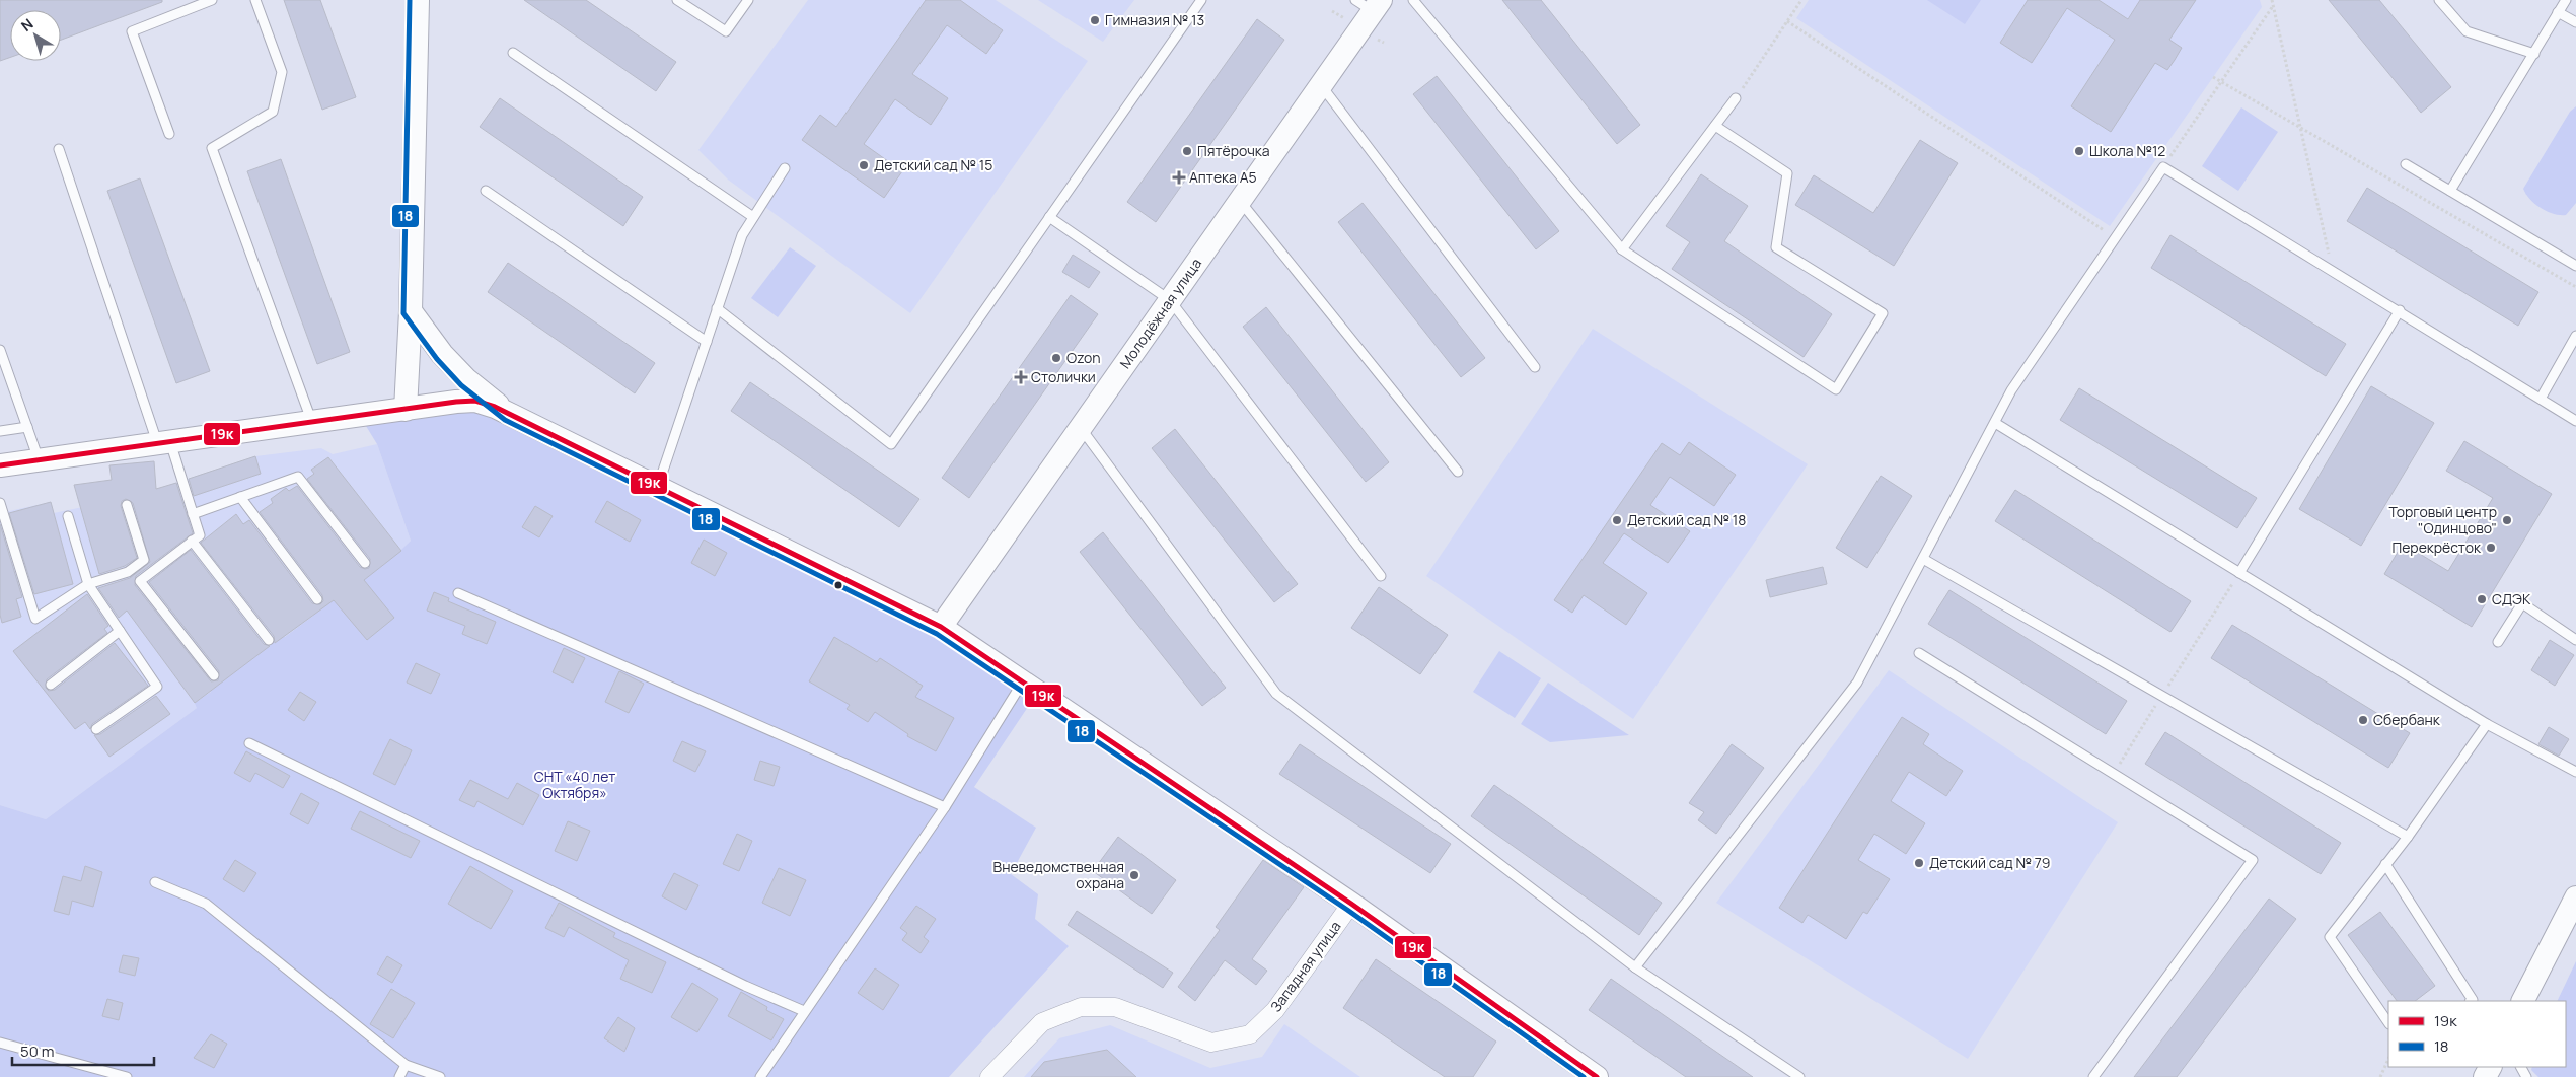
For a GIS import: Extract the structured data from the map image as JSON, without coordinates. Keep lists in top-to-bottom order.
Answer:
{
  "streets": {
    "street": ["Молодёжная улица", "Западная улица"]
  },
  "parks": ["СНТ «40 лет Октября»"],
  "places": {
    "other": [
      "Гимназия № 13",
      "Пятёрочка",
      "Школа №12",
      "Детский сад № 15",
      "Ozon",
      "Детский сад № 18",
      "Торговый центр \"Одинцово\"",
      "Перекрёсток",
      "СДЭК",
      "Сбербанк",
      "Детский сад № 79",
      "Вневедомственная охрана"
    ],
    "health": ["Аптека A5", "Столички"]
  },
  "lines": ["transit line 18", "transit line 19к"],
  "legend": ["19к", "18"],
  "scale_bar": "50 m",
  "north": "top left"
}
